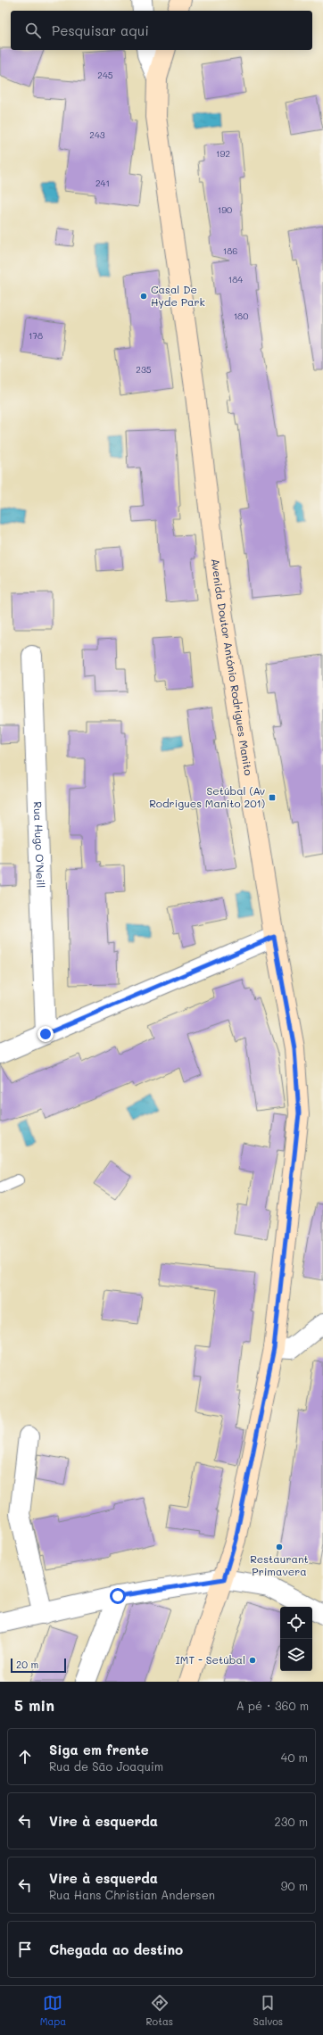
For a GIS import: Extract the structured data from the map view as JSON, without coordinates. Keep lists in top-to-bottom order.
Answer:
{
  "streets": {
    "street": ["Avenida Doutor António Rodrigues Manito", "Rua Hugo O'Neill"]
  },
  "places": {
    "other": ["Casal De Hyde Park", "Restaurant Primavera", "IMT - Setúbal"],
    "transit": ["Setúbal (Av Rodrigues Manito 201)"]
  },
  "house_numbers": [
    "245",
    "243",
    "192",
    "241",
    "190",
    "186",
    "184",
    "180",
    "178",
    "235"
  ],
  "scale_bar": "20 m",
  "page": {
    "search": "Pesquisar aqui",
    "scale": "20 m",
    "heading": ["5 min", "A pé · 360 m"],
    "list": [
      ["Siga em frente", "Rua de São Joaquim", "40 m"],
      ["Vire à esquerda", "230 m"],
      ["Vire à esquerda", "Rua Hans Christian Andersen", "90 m"],
      "Chegada ao destino"
    ],
    "nav": ["Mapa", "Rotas", "Salvos"]
  }
}
